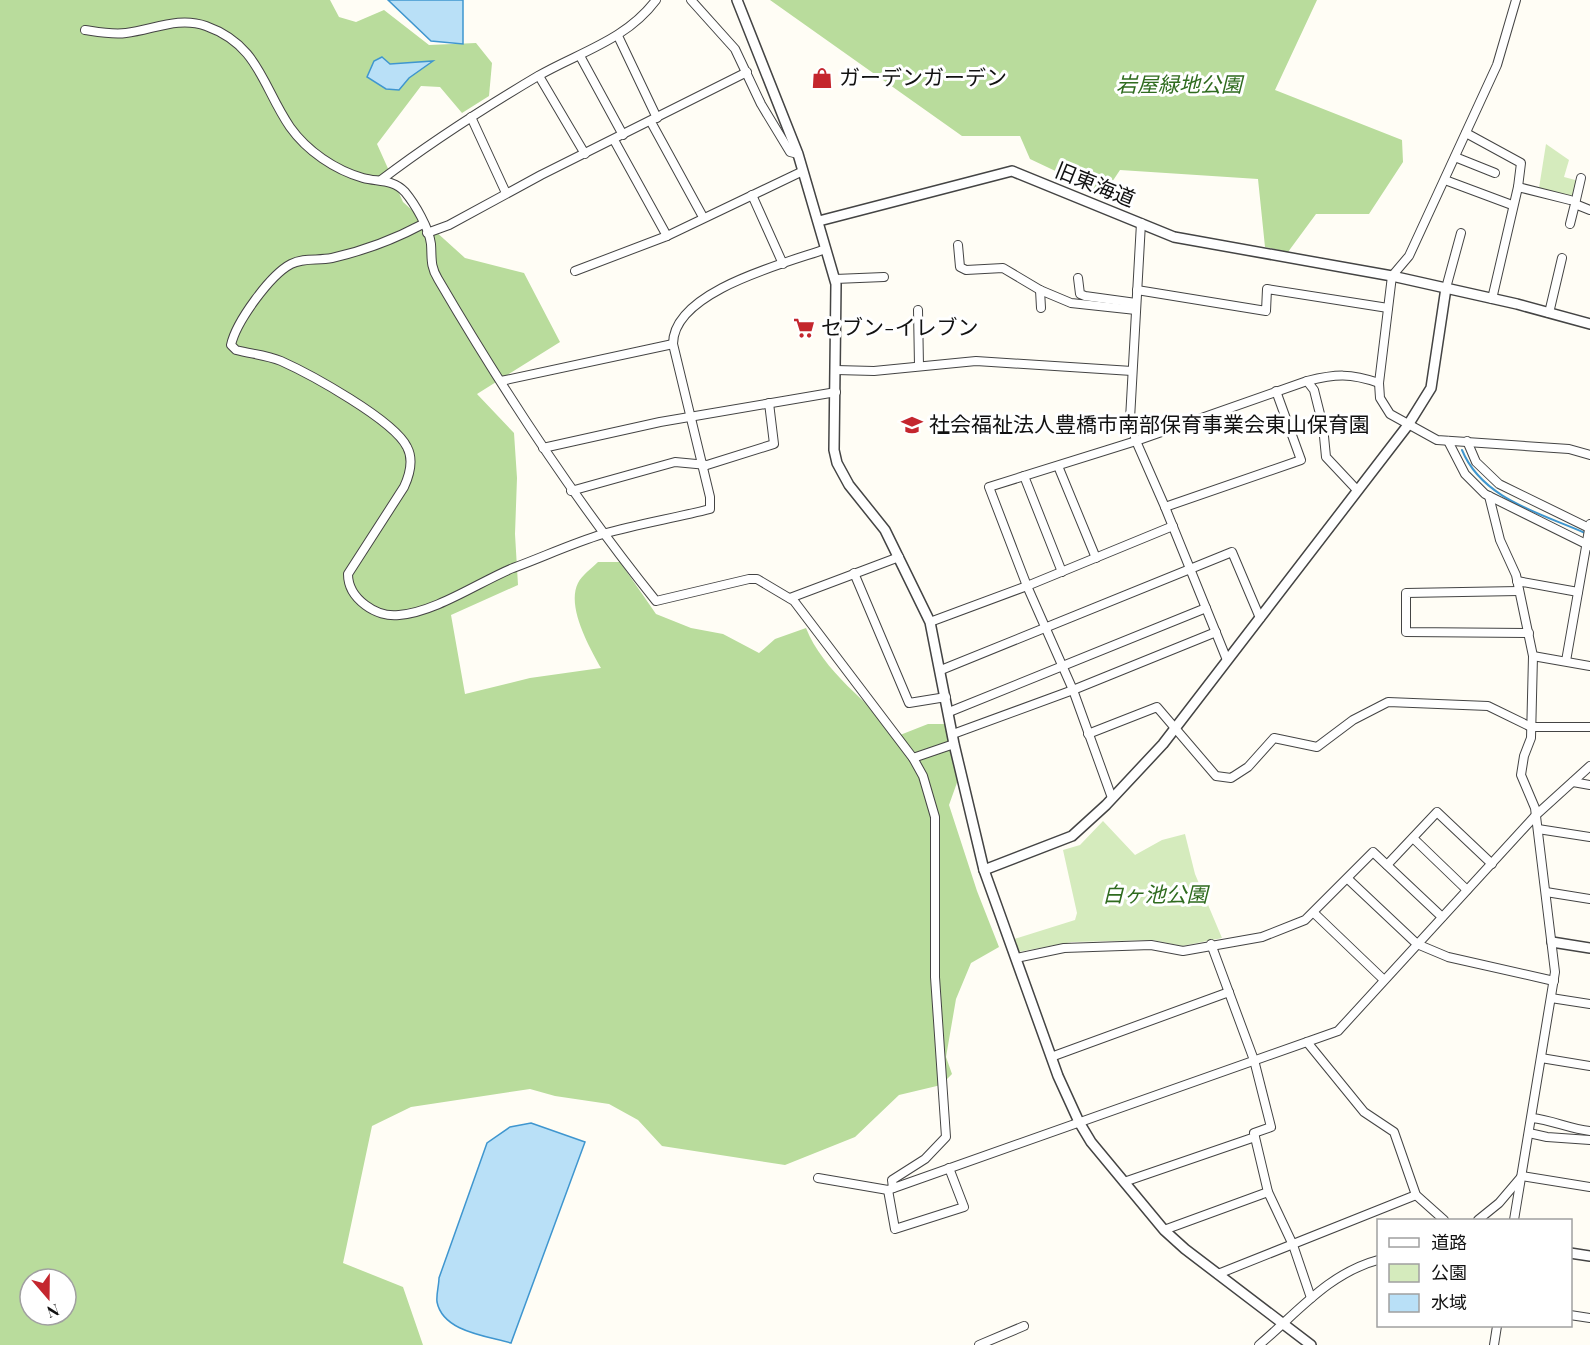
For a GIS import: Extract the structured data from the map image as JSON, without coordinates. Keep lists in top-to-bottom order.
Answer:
{
  "streets": {
    "street": ["旧東海道"]
  },
  "parks": ["岩屋緑地公園", "白ヶ池公園"],
  "places": {
    "shop": ["ガーデンガーデン"],
    "supermarket": ["セブン-イレブン"],
    "school or university": ["社会福祉法人豊橋市南部保育事業会東山保育園"]
  },
  "legend": ["道路", "公園", "水域"],
  "north": "bottom"
}
